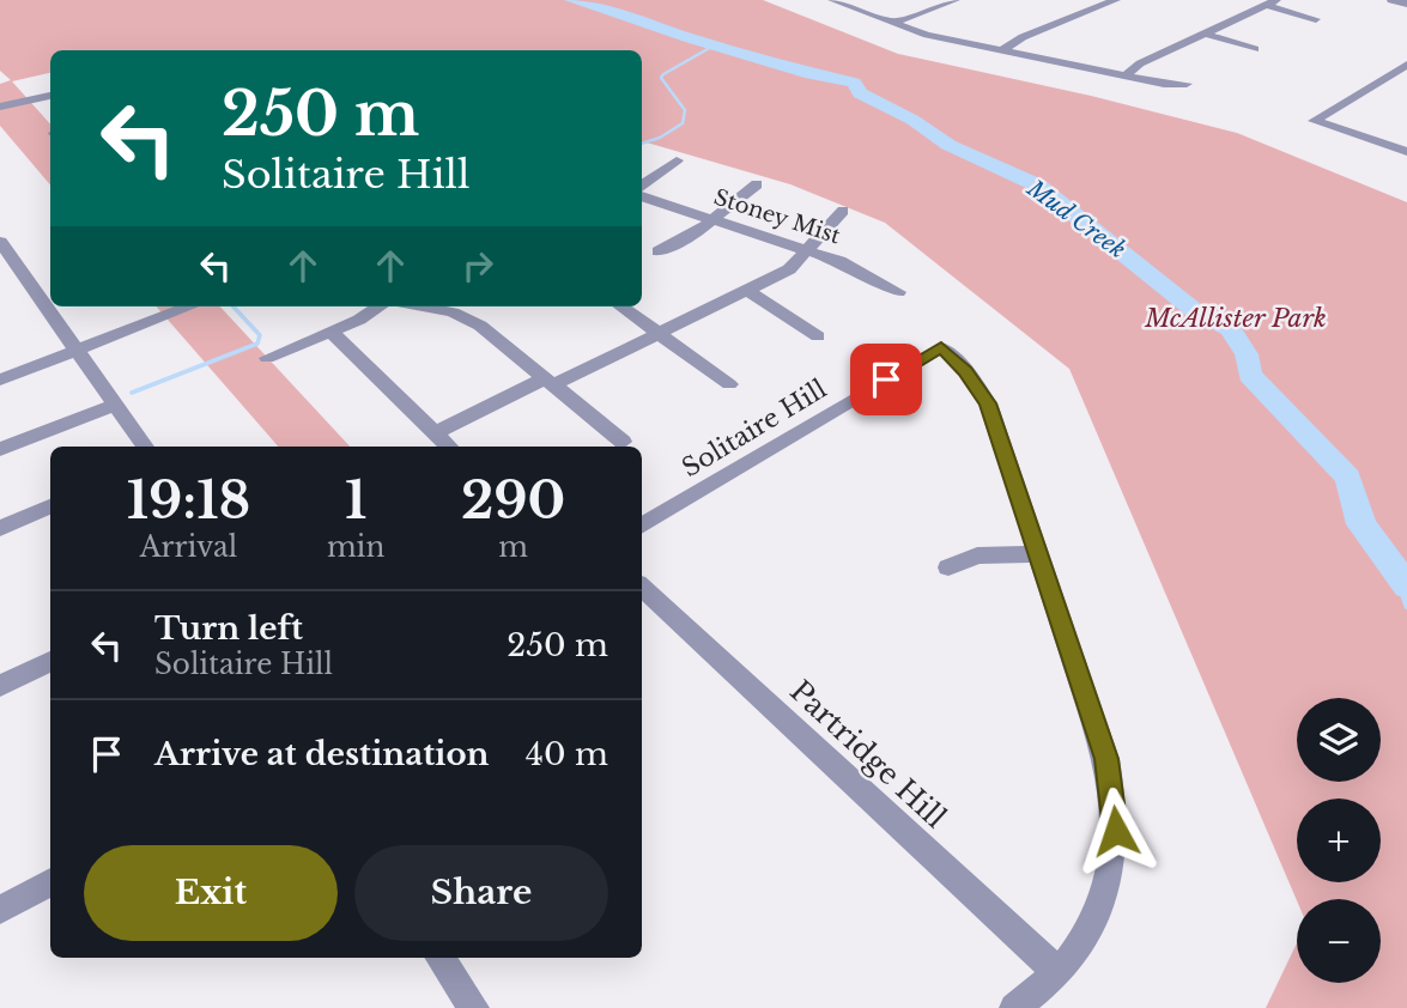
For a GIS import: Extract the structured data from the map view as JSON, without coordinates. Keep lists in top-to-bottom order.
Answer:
{
  "streets": {
    "street": ["Stoney Mist", "Solitaire Hill", "Partridge Hill"]
  },
  "water": ["Mud Creek"],
  "parks": ["McAllister Park"],
  "page": {
    "turn": ["250 m", "Solitaire Hill"],
    "eta": [
      "19:18",
      "Arrival",
      "1",
      "min",
      "290",
      "m"
    ],
    "list": [
      {
        "name": "Turn left",
        "note": "Solitaire Hill",
        "value": "250 m"
      },
      {
        "name": "Arrive at destination",
        "value": "40 m"
      }
    ],
    "map_buttons": ["+", "−"],
    "buttons": ["Exit", "Share"]
  }
}
